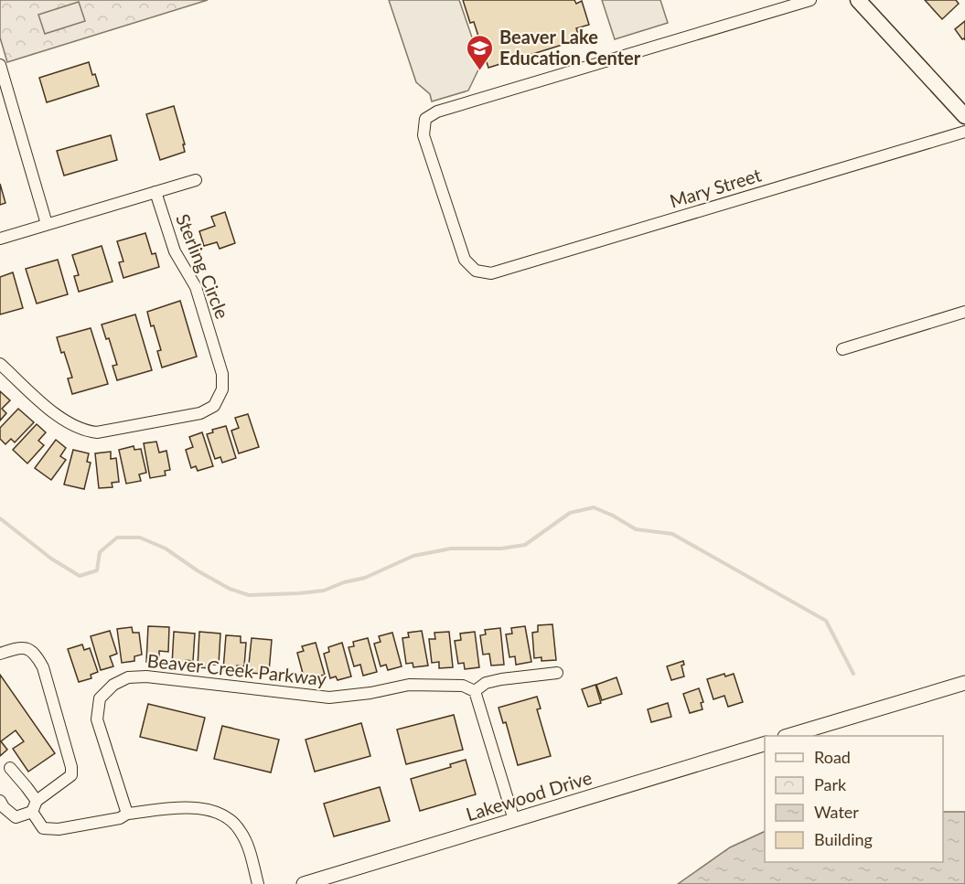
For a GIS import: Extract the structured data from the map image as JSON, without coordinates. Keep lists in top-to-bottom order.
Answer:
{
  "streets": {
    "street": [
      "Mary Street",
      "Sterling Circle",
      "Beaver Creek Parkway",
      "Lakewood Drive"
    ]
  },
  "places": {
    "school or university": ["Beaver Lake Education Center"]
  },
  "legend": [
    "Road",
    "Park",
    "Water",
    "Building"
  ]
}
